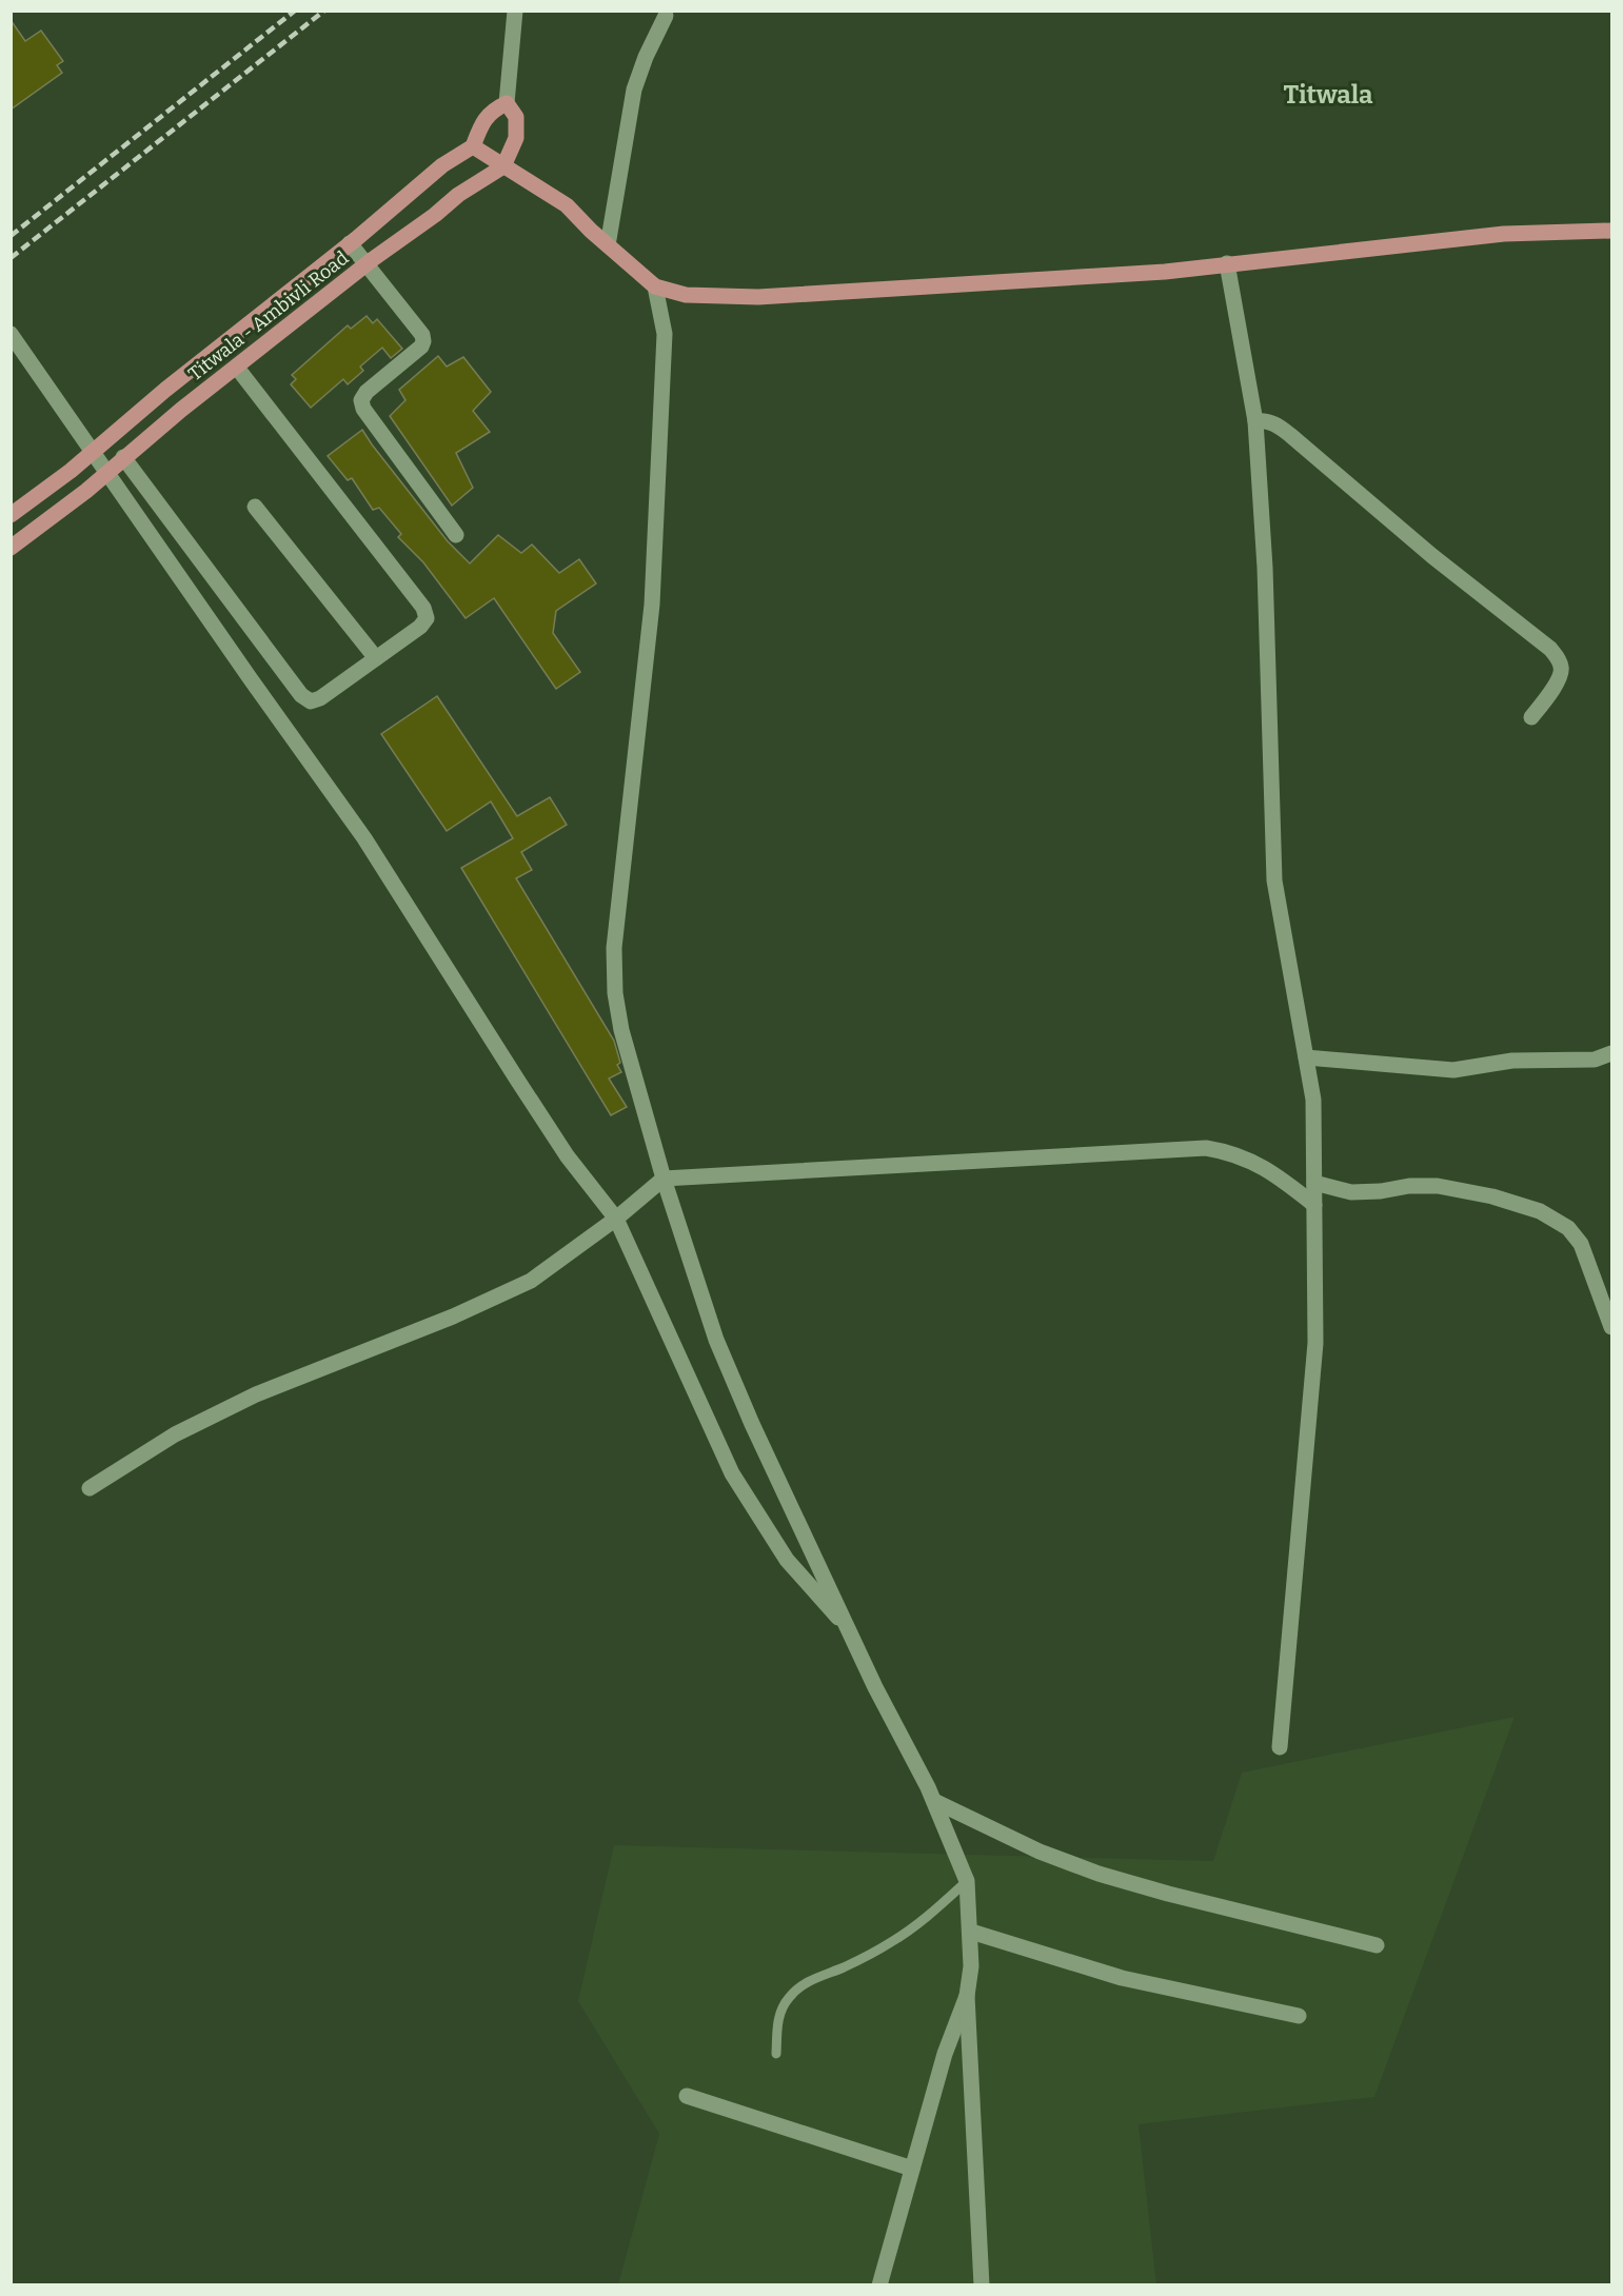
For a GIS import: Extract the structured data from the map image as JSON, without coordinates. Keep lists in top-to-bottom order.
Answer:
{
  "streets": {
    "main road": ["Titwala - Ambivli Road"]
  },
  "districts": ["Titwala"]
}
